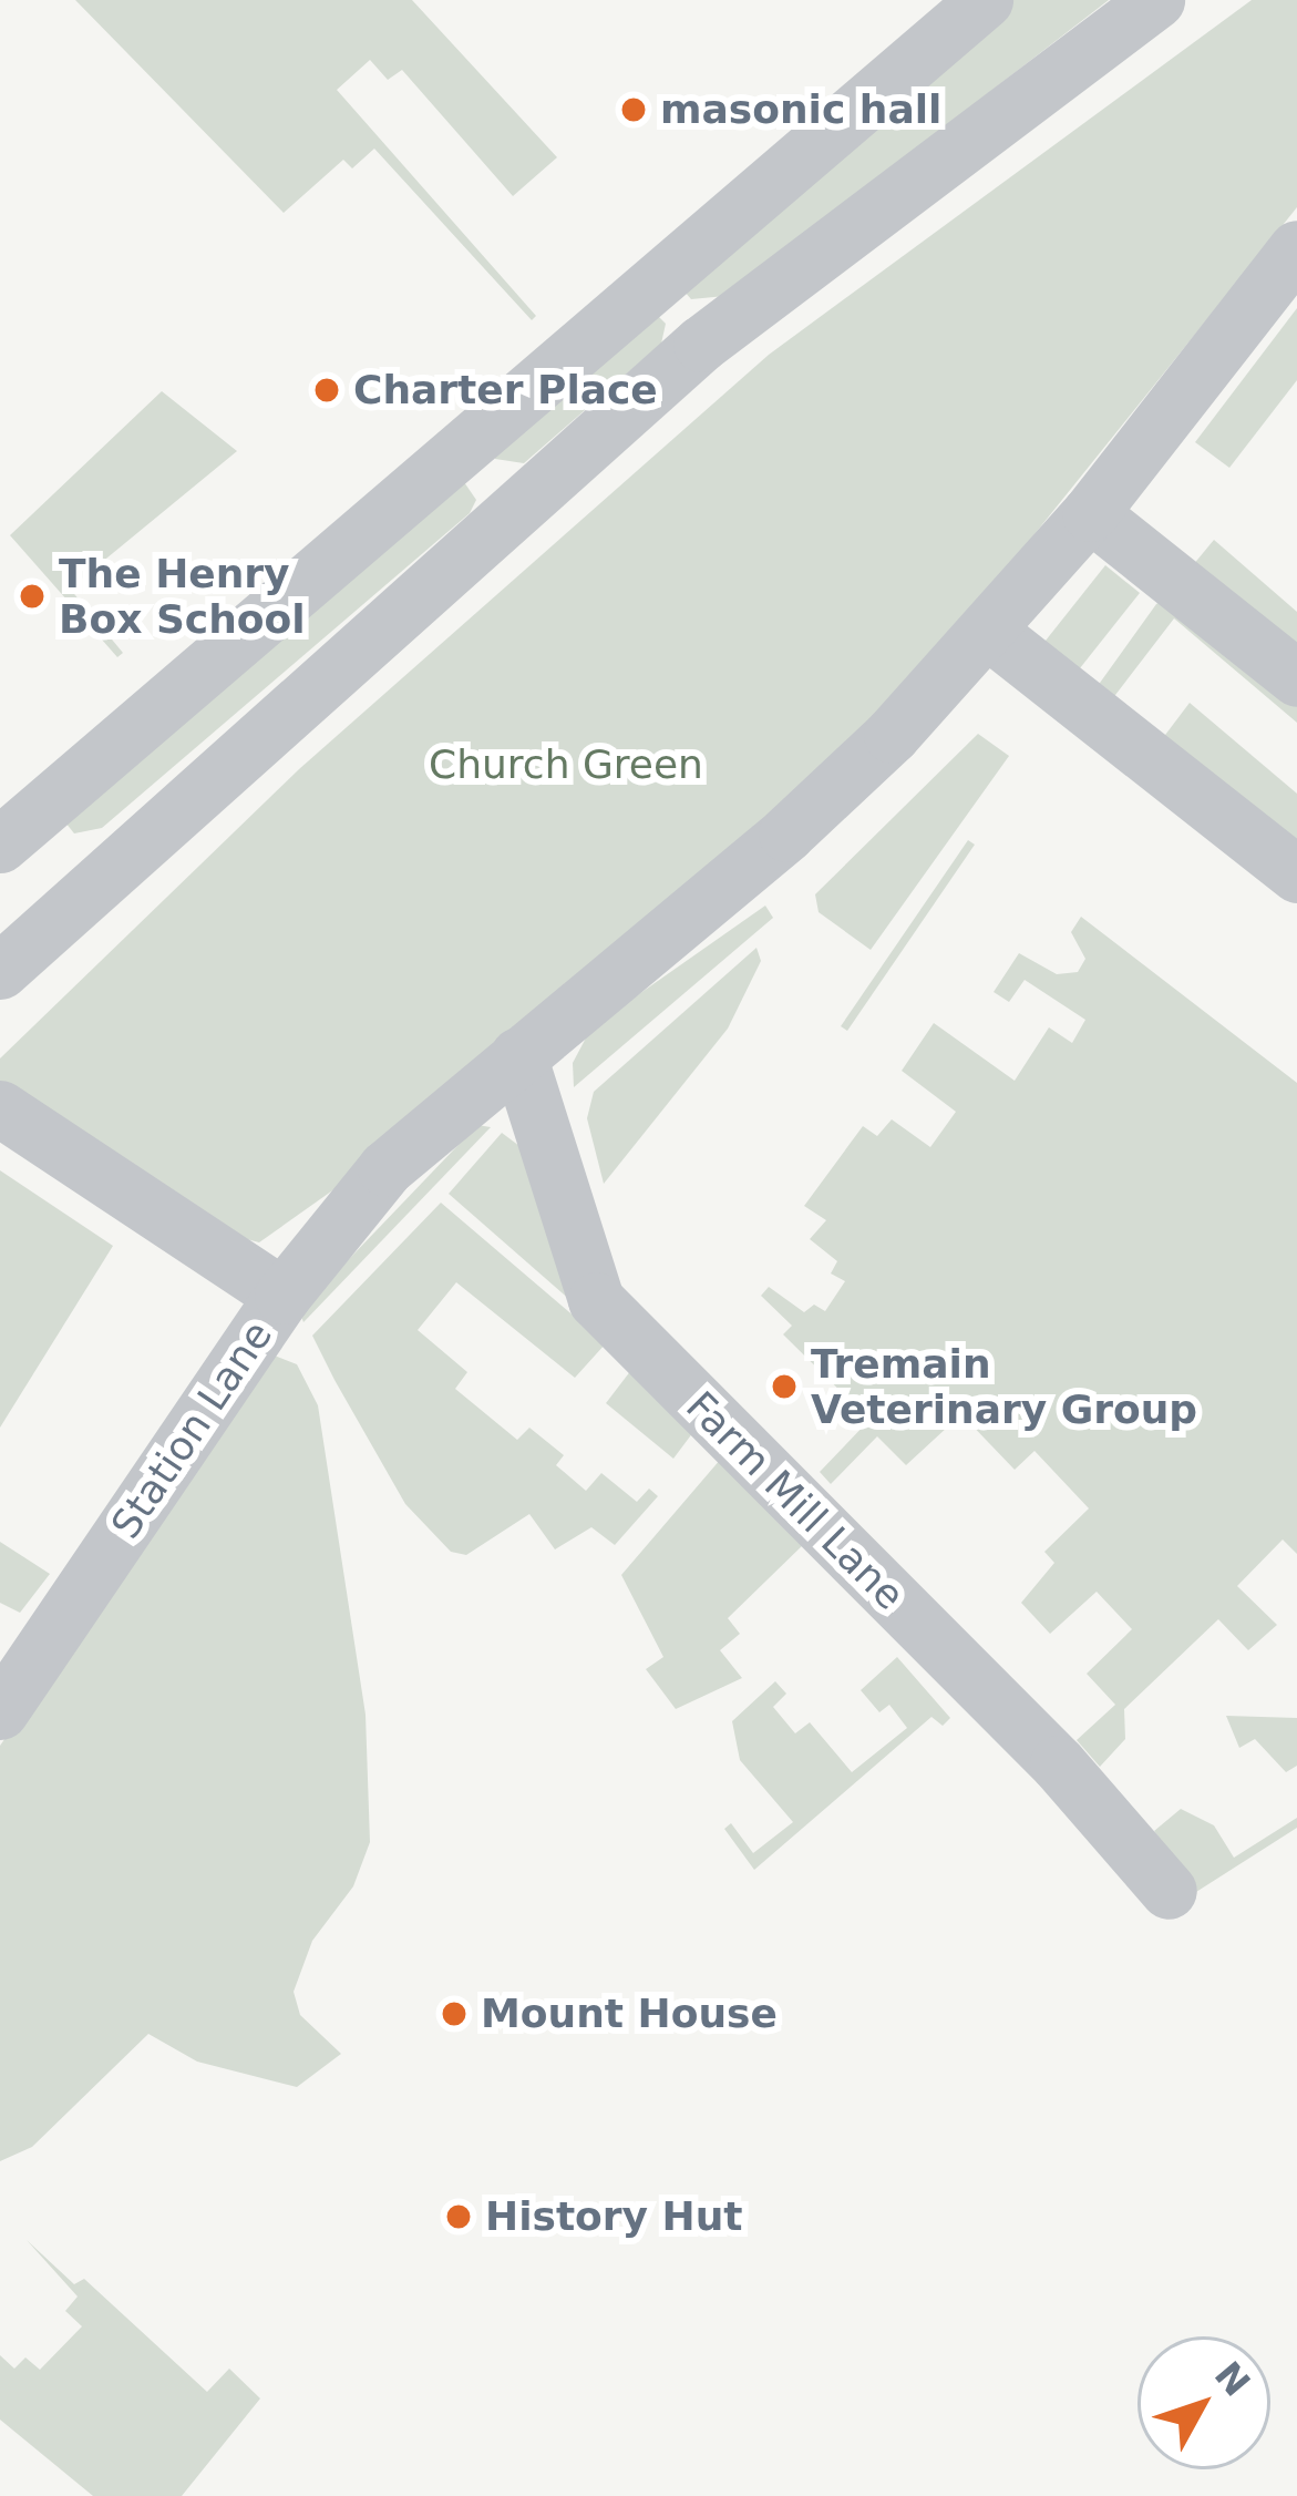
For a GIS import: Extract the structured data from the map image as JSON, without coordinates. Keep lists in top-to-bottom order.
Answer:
{
  "streets": {
    "street": ["Station Lane", "Farm Mill Lane"]
  },
  "parks": ["Church Green"],
  "places": [
    "masonic hall",
    "Charter Place",
    "The Henry Box School",
    "Tremain Veterinary Group",
    "Mount House",
    "History Hut"
  ],
  "north": "top right"
}
